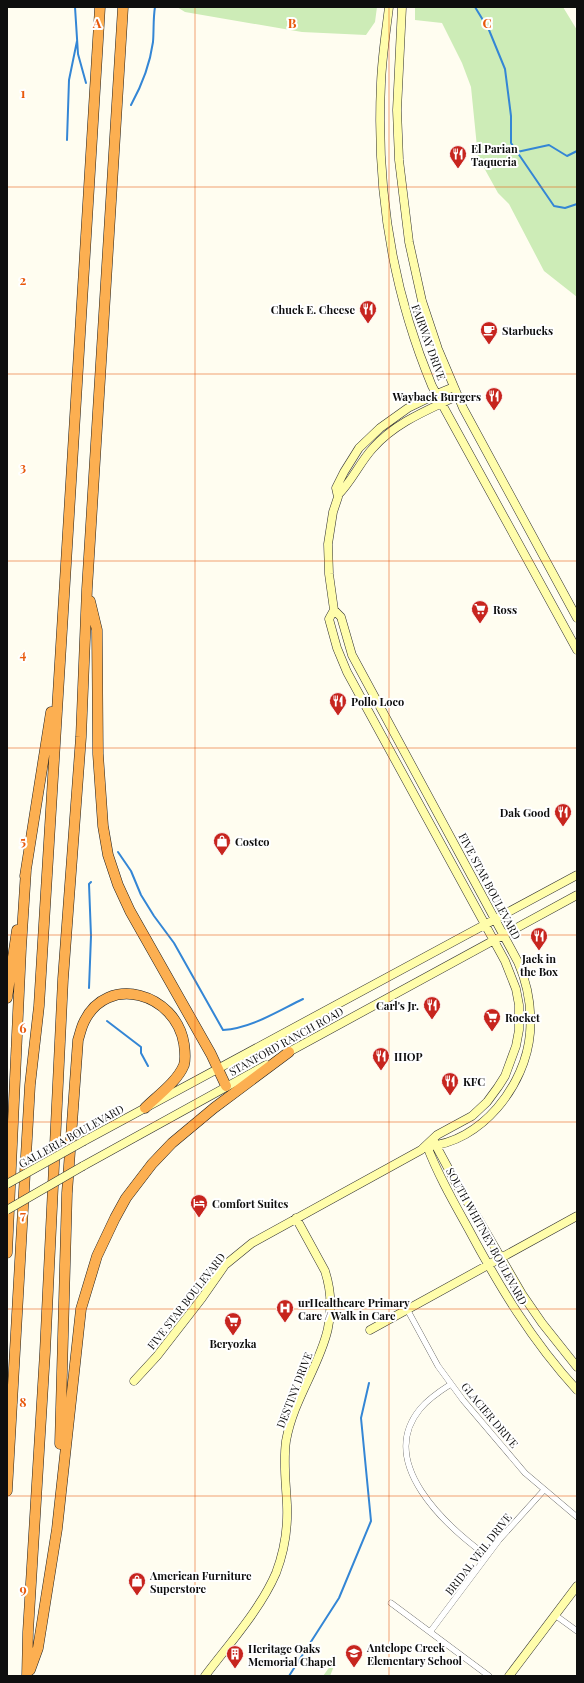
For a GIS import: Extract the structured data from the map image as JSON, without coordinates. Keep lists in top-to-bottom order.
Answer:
{
  "streets": {
    "street": [
      "FAIRWAY DRIVE",
      "FIVE STAR BOULEVARD",
      "STANFORD RANCH ROAD",
      "GALLERIA BOULEVARD",
      "SOUTH WHITNEY BOULEVARD",
      "DESTINY DRIVE",
      "GLACIER DRIVE",
      "BRIDAL VEIL DRIVE"
    ]
  },
  "crossings": [
    ["FAIRWAY DRIVE", "FIVE STAR BOULEVARD"],
    ["FIVE STAR BOULEVARD", "STANFORD RANCH ROAD"],
    ["FIVE STAR BOULEVARD", "SOUTH WHITNEY BOULEVARD"],
    ["FIVE STAR BOULEVARD", "DESTINY DRIVE"],
    ["STANFORD RANCH ROAD", "GALLERIA BOULEVARD"],
    ["GLACIER DRIVE", "BRIDAL VEIL DRIVE"]
  ],
  "places": {
    "restaurant": [
      "El Parian Taqueria",
      "Chuck E. Cheese",
      "Wayback Burgers",
      "Pollo Loco",
      "Dak Good",
      "Jack in the Box",
      "Carl's Jr.",
      "IHOP",
      "KFC"
    ],
    "cafe": ["Starbucks"],
    "supermarket": ["Ross", "Rocket", "Beryozka"],
    "shop": ["Costco", "American Furniture Superstore"],
    "hotel": ["Comfort Suites"],
    "hospital": ["urHealthcare Primary Care / Walk in Care"],
    "school or university": ["Antelope Creek Elementary School"],
    "building": ["Heritage Oaks Memorial Chapel"]
  },
  "grid": {
    "columns": ["A", "B", "C"],
    "rows": [
      "1",
      "2",
      "3",
      "4",
      "5",
      "6",
      "7",
      "8",
      "9"
    ]
  }
}
